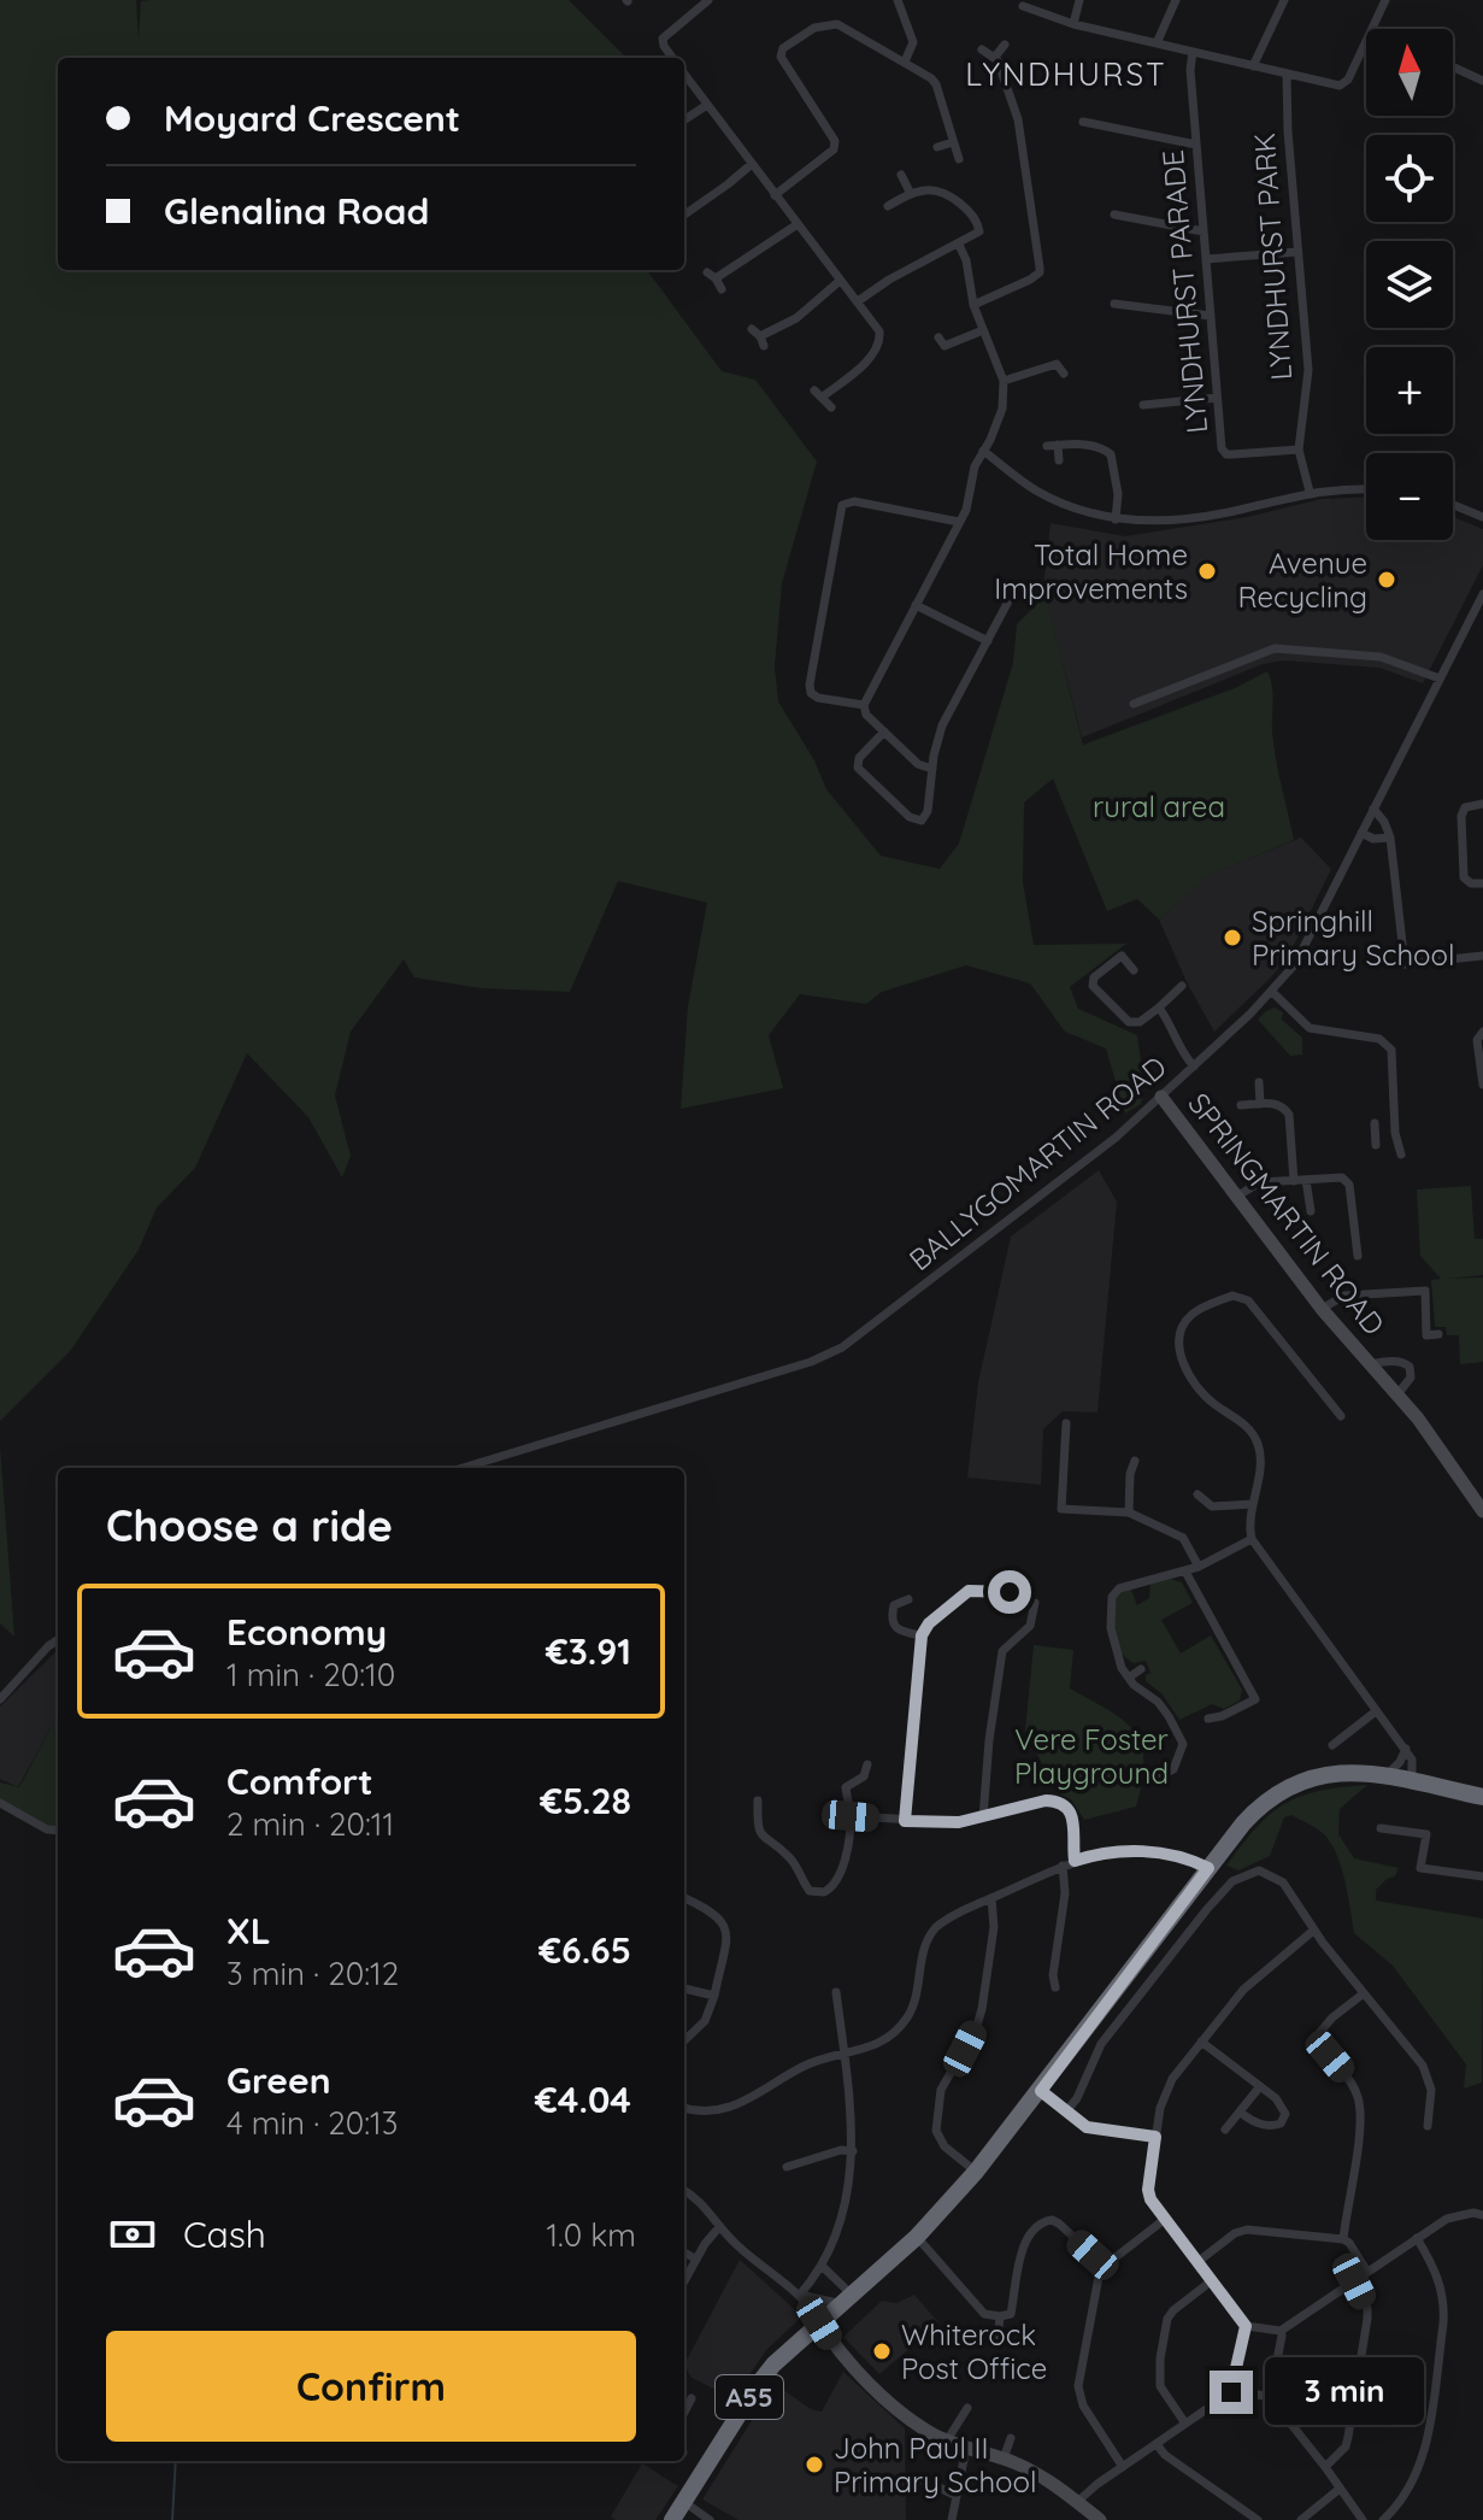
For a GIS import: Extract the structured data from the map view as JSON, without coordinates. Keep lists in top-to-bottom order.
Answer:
{
  "streets": {
    "highway": ["A55"],
    "street": [
      "LYNDHURST PARK",
      "LYNDHURST PARADE",
      "BALLYGOMARTIN ROAD",
      "SPRINGMARTIN ROAD"
    ]
  },
  "crossings": [
    ["LYNDHURST PARK", "LYNDHURST PARADE"],
    ["BALLYGOMARTIN ROAD", "SPRINGMARTIN ROAD"]
  ],
  "districts": ["LYNDHURST"],
  "parks": ["rural area", "Vere Foster Playground"],
  "places": [
    "Total Home Improvements",
    "Avenue Recycling",
    "Springhill Primary School",
    "Whiterock Post Office",
    "John Paul II Primary School"
  ],
  "north": "top",
  "page": {
    "map_buttons": ["+", "−"],
    "banner": ["Moyard Crescent", "Glenalina Road"],
    "heading": "Choose a ride",
    "list": [
      {
        "name": "Economy",
        "note": "1 min · 20:10",
        "value": "€3.91"
      },
      {
        "name": "Comfort",
        "note": "2 min · 20:11",
        "value": "€5.28"
      },
      {
        "name": "XL",
        "note": "3 min · 20:12",
        "value": "€6.65"
      },
      {
        "name": "Green",
        "note": "4 min · 20:13",
        "value": "€4.04"
      }
    ],
    "pay": ["Cash", "1.0 km"],
    "buttons": "Confirm",
    "bubble": "3 min"
  }
}
